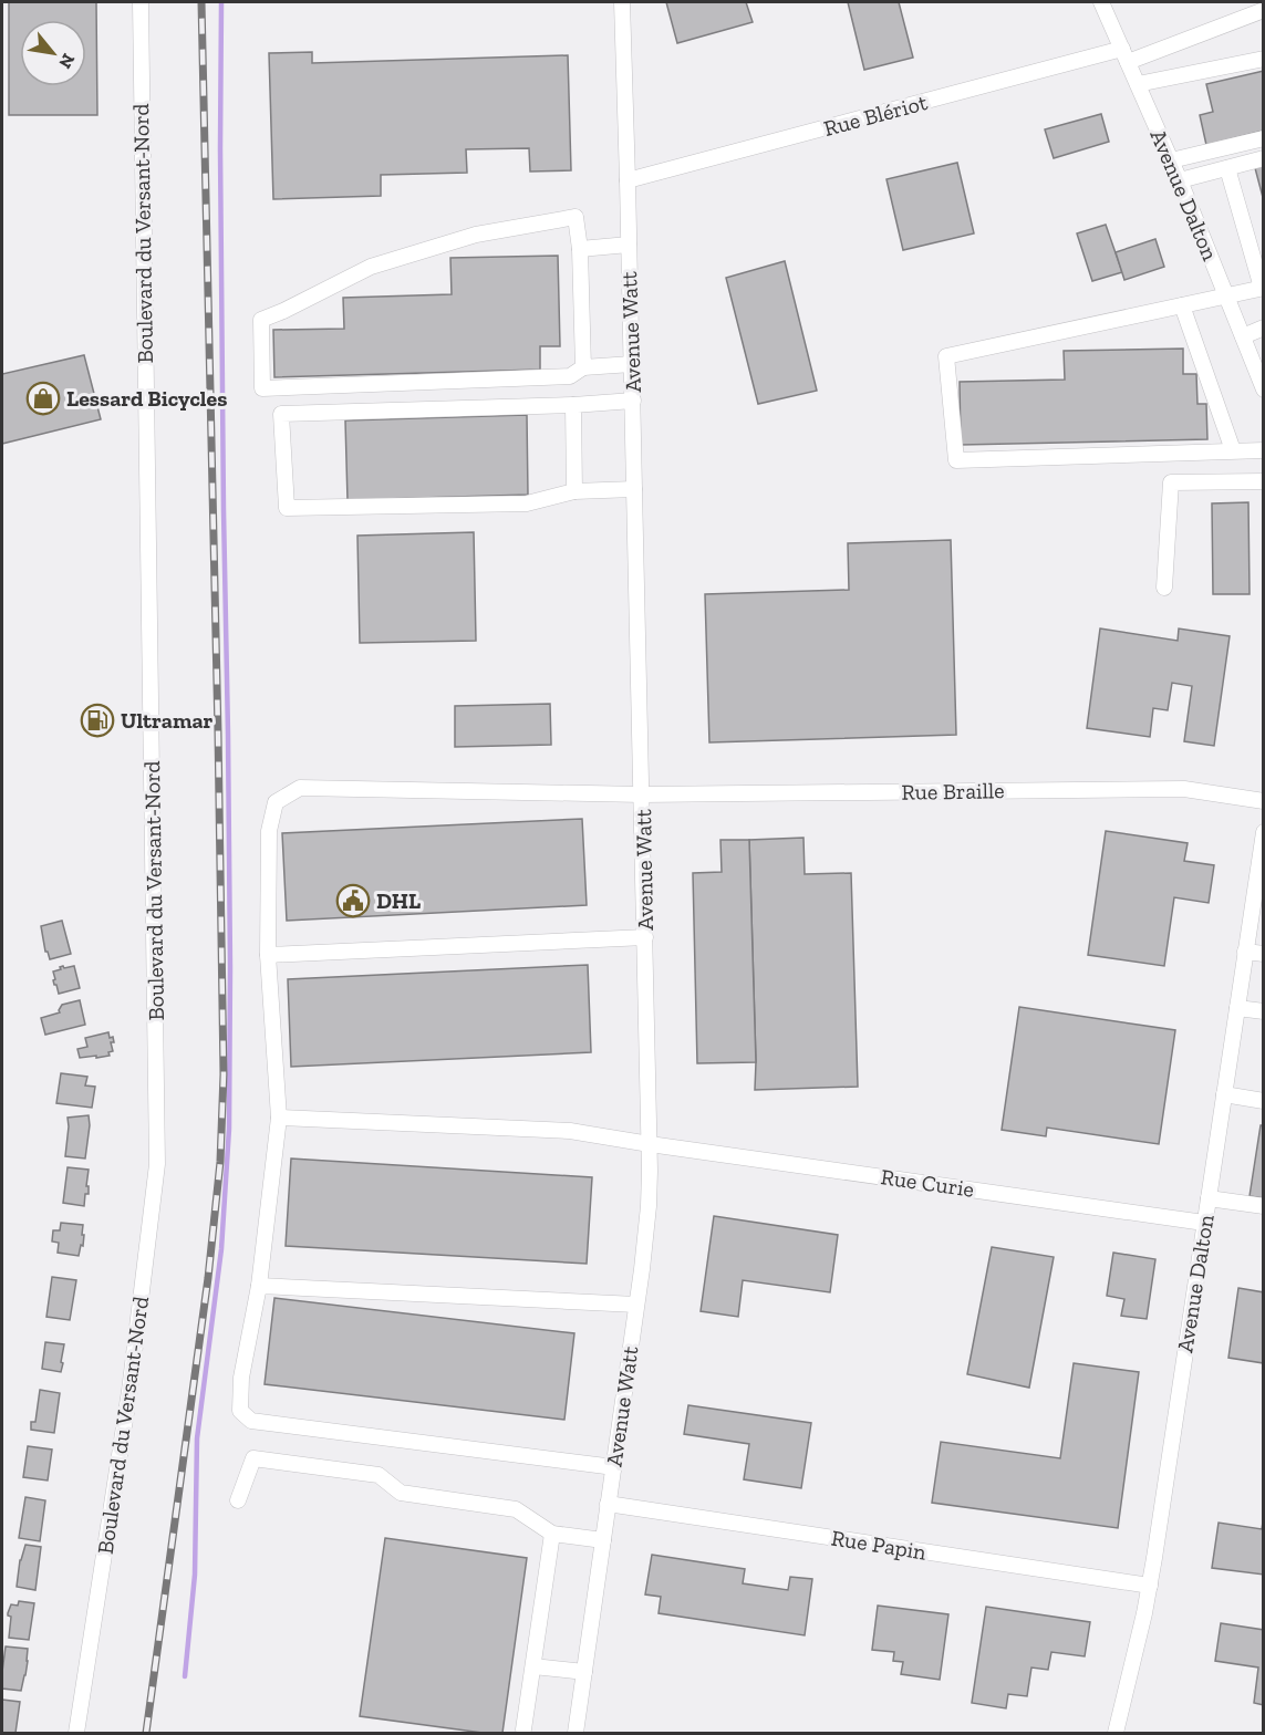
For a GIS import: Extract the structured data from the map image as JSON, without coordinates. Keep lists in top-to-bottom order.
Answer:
{
  "streets": {
    "street": [
      "Rue Blériot",
      "Avenue Dalton",
      "Boulevard du Versant-Nord",
      "Avenue Watt",
      "Rue Braille",
      "Rue Curie",
      "Rue Papin"
    ]
  },
  "crossings": [
    ["Rue Blériot", "Avenue Dalton"],
    ["Rue Blériot", "Avenue Watt"],
    ["Avenue Dalton", "Rue Curie"],
    ["Avenue Dalton", "Rue Papin"],
    ["Avenue Watt", "Rue Braille"],
    ["Avenue Watt", "Rue Curie"],
    ["Avenue Watt", "Rue Papin"],
    ["Rue Braille", "Rue Curie"]
  ],
  "places": {
    "shop": ["Lessard Bicycles"],
    "fuel station": ["Ultramar"],
    "public building": ["DHL"]
  },
  "north": "bottom right"
}
